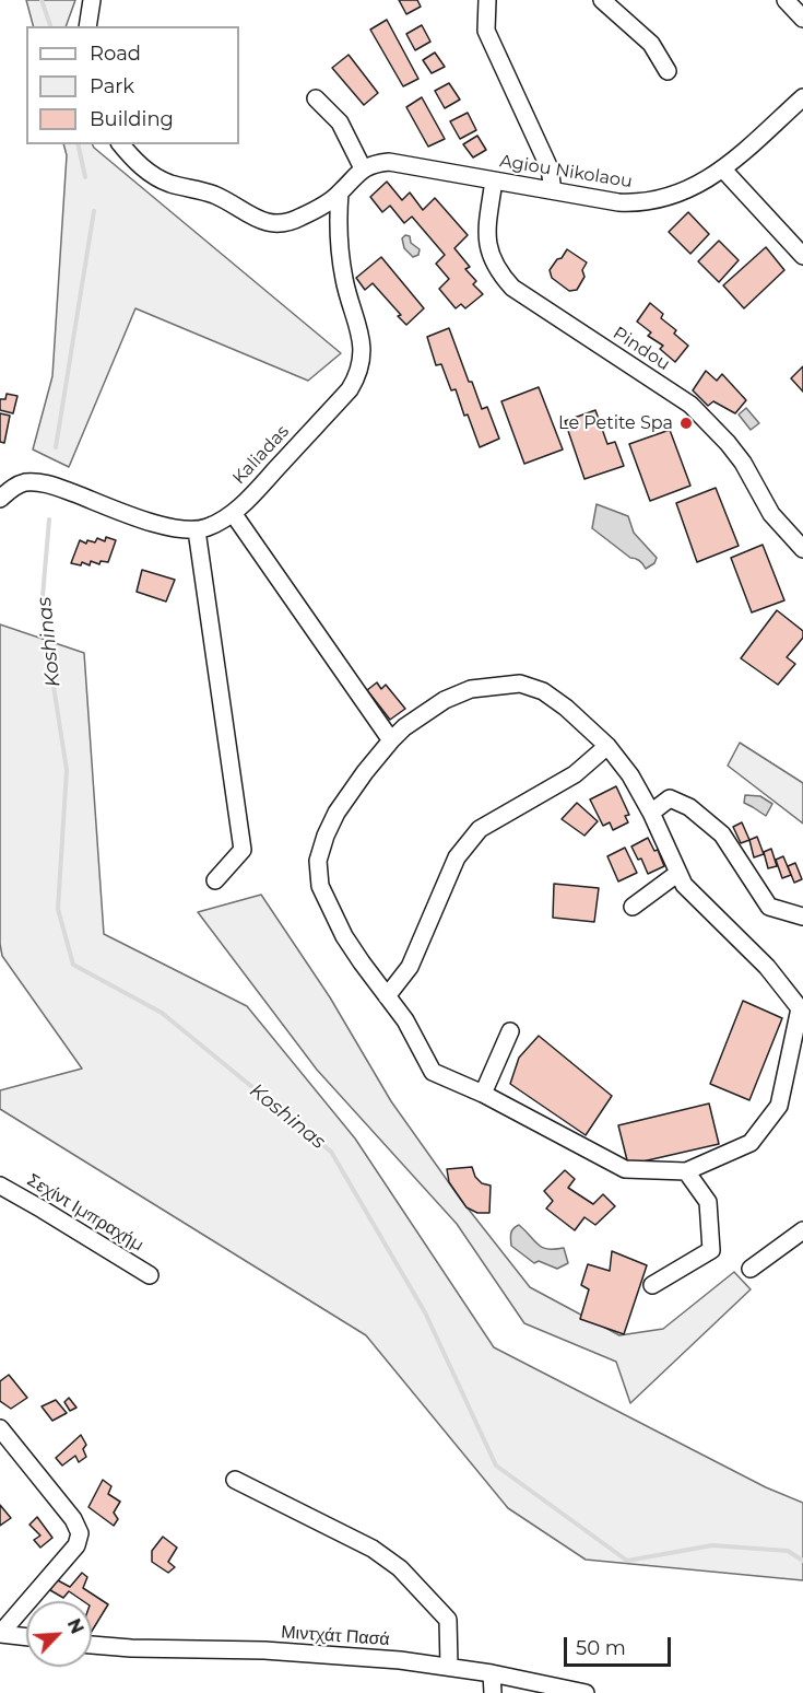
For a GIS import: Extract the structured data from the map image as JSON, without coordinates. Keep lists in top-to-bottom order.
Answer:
{
  "streets": {
    "street": [
      "Agiou Nikolaou",
      "Pindou",
      "Kaliadas",
      "Σεχίντ Ιμπραχήμ",
      "Μιντχάτ Πασά"
    ]
  },
  "crossings": [
    ["Agiou Nikolaou", "Pindou"]
  ],
  "water": ["Koshinas"],
  "places": ["Le Petite Spa"],
  "legend": ["Road", "Park", "Building"],
  "scale_bar": "50 m",
  "north": "top right"
}
